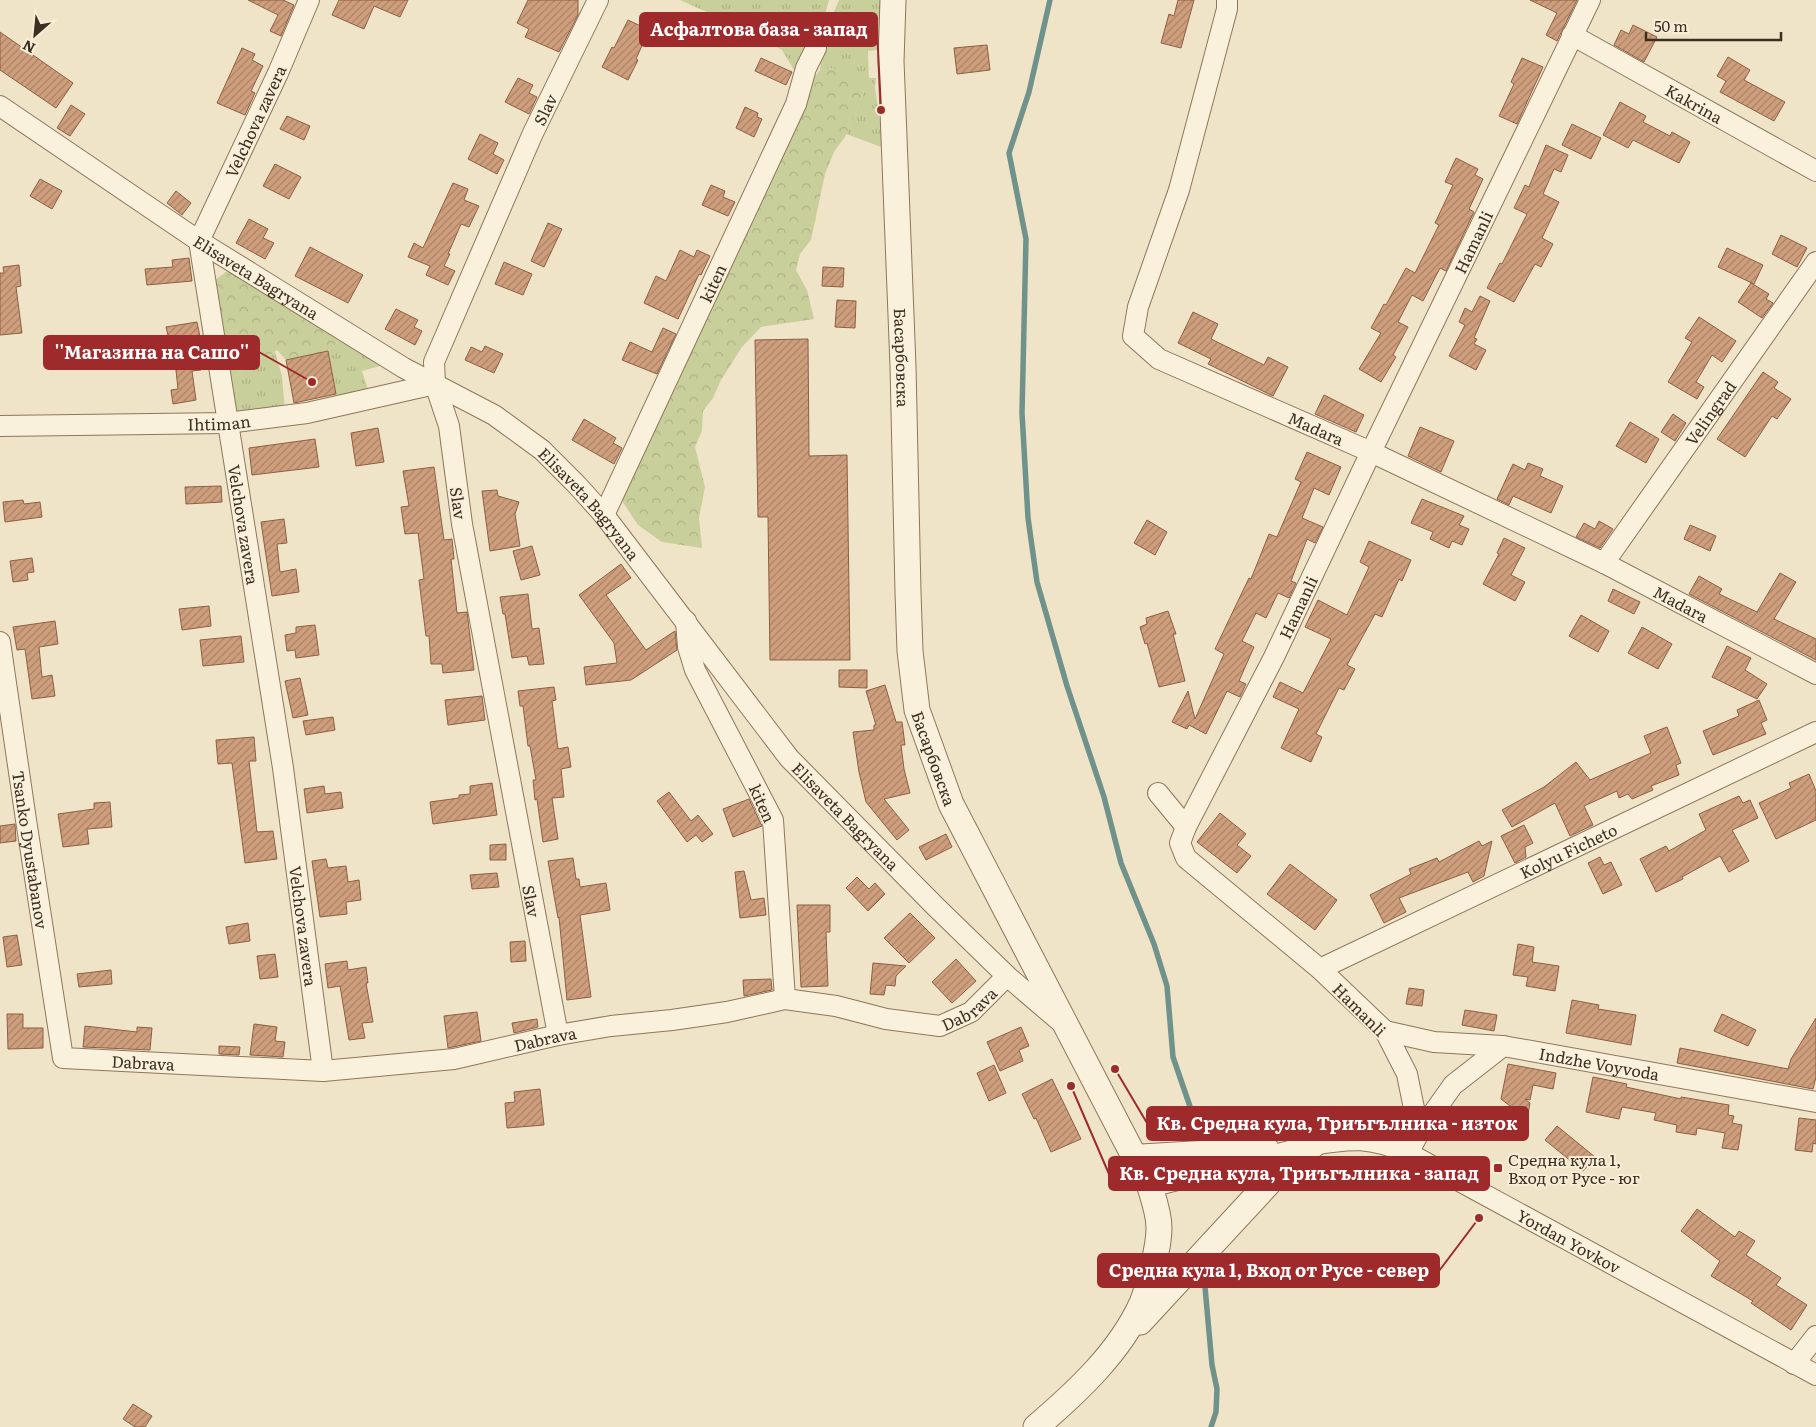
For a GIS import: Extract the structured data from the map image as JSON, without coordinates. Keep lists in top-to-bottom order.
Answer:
{
  "streets": {
    "street": [
      "Kakrina",
      "Slav",
      "Velchova zavera",
      "Hamanli",
      "Elisaveta Bagryana",
      "kiten",
      "Басарбовска",
      "Velingrad",
      "Ihtiman",
      "Madara",
      "Tsanko Dyustabanov",
      "Kolyu Ficheto",
      "Dabrava",
      "Indzhe Voyvoda",
      "Yordan Yovkov"
    ]
  },
  "crossings": [
    ["Kakrina", "Hamanli"],
    ["Slav", "Elisaveta Bagryana"],
    ["Slav", "Ihtiman"],
    ["Slav", "Dabrava"],
    ["Velchova zavera", "Elisaveta Bagryana"],
    ["Velchova zavera", "Ihtiman"],
    ["Velchova zavera", "Dabrava"],
    ["Hamanli", "Madara"],
    ["Hamanli", "Kolyu Ficheto"],
    ["Hamanli", "Indzhe Voyvoda"],
    ["Elisaveta Bagryana", "kiten"],
    ["Elisaveta Bagryana", "Басарбовска"],
    ["Elisaveta Bagryana", "Ihtiman"],
    ["Elisaveta Bagryana", "Dabrava"],
    ["kiten", "Dabrava"],
    ["Velingrad", "Madara"],
    ["Tsanko Dyustabanov", "Dabrava"]
  ],
  "places": {
    "other": [
      "Асфалтова база - запад",
      "''Магазина на Сашо''",
      "Кв. Средна кула, Триъгълника - изток",
      "Кв. Средна кула, Триъгълника - запад",
      "Средна кула 1, Вход от Русе - север"
    ],
    "transit": ["Средна кула 1, Вход от Русе - юг"]
  },
  "scale_bar": "50 m",
  "north": "bottom left"
}
